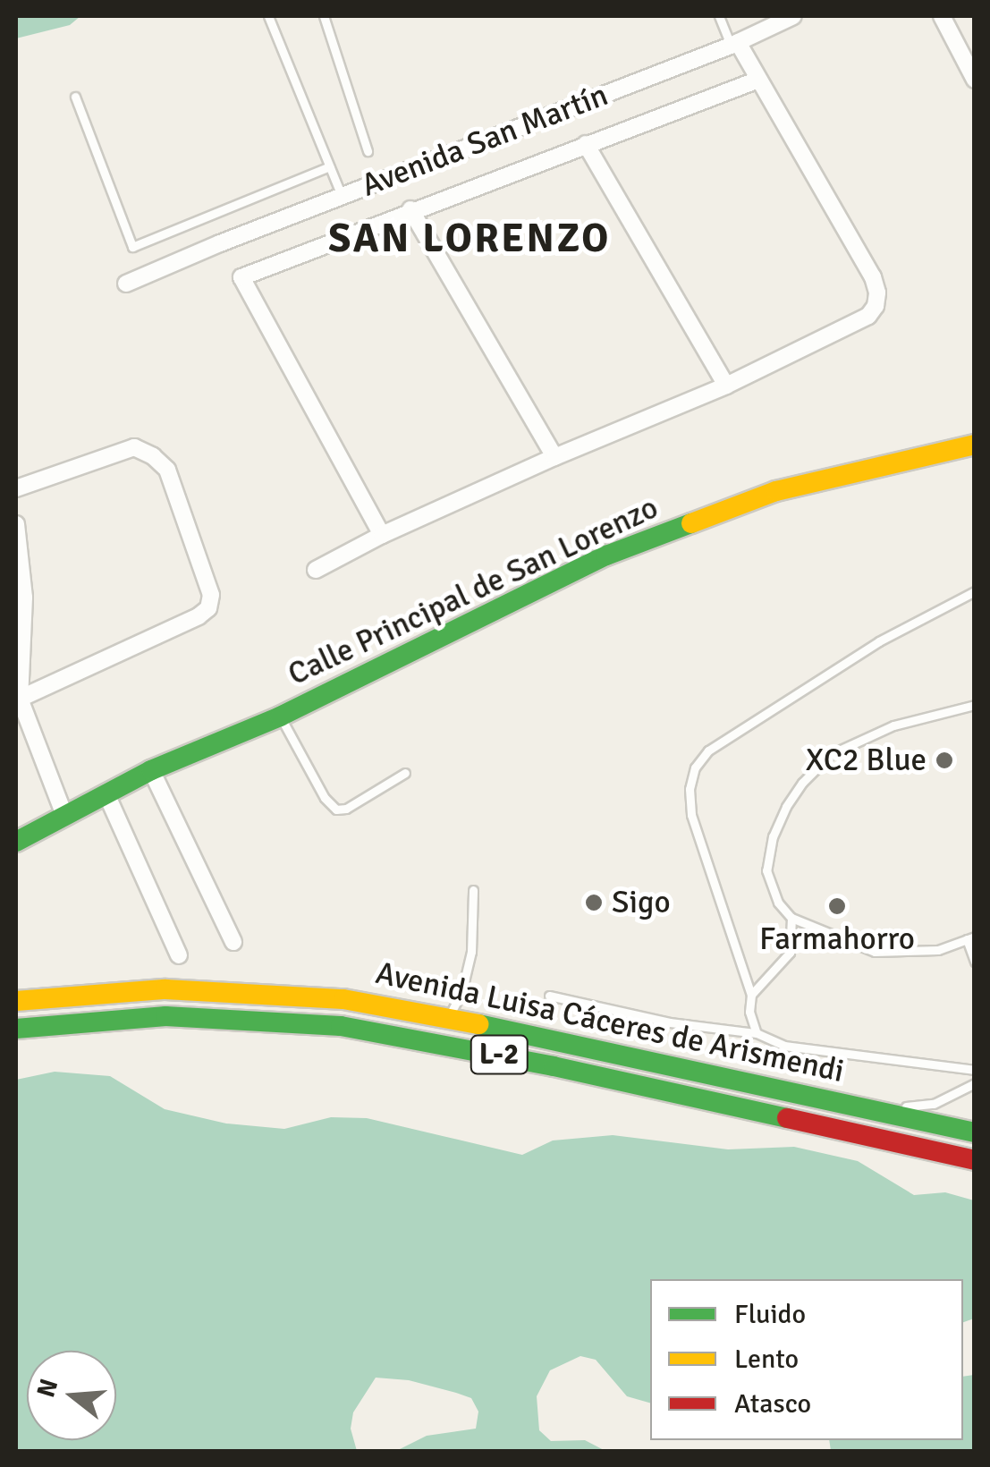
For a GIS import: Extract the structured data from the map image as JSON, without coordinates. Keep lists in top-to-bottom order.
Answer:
{
  "streets": {
    "main road": ["Calle Principal de San Lorenzo", "Avenida Luisa Cáceres de Arismendi", "L-2"],
    "street": ["Avenida San Martín"]
  },
  "districts": ["SAN LORENZO"],
  "places": ["XC2 Blue", "Sigo", "Farmahorro"],
  "legend": ["Fluido", "Lento", "Atasco"],
  "north": "left"
}
